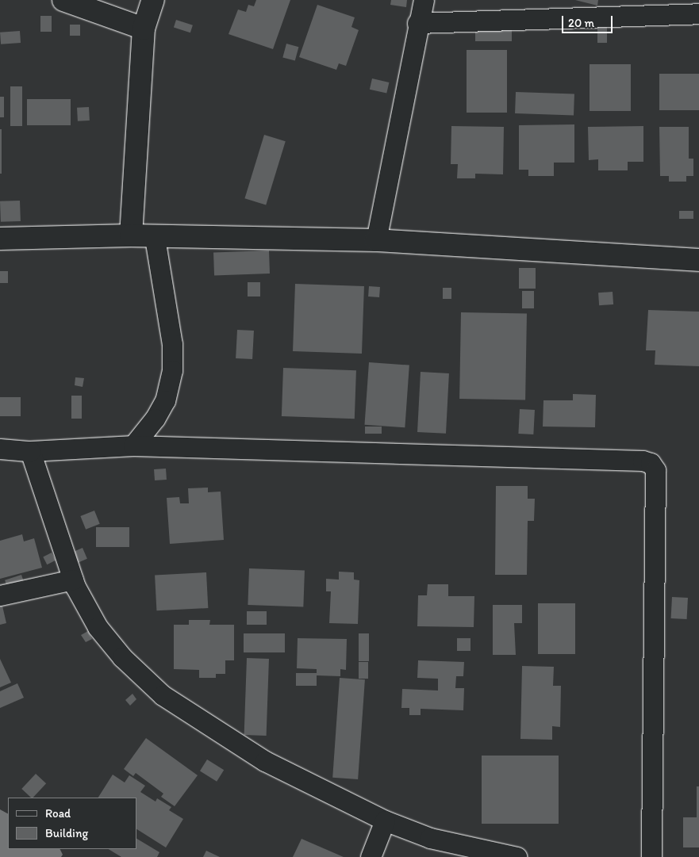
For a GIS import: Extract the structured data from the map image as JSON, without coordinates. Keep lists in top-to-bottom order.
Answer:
{
  "legend": ["Road", "Building"],
  "scale_bar": "20 m"
}
